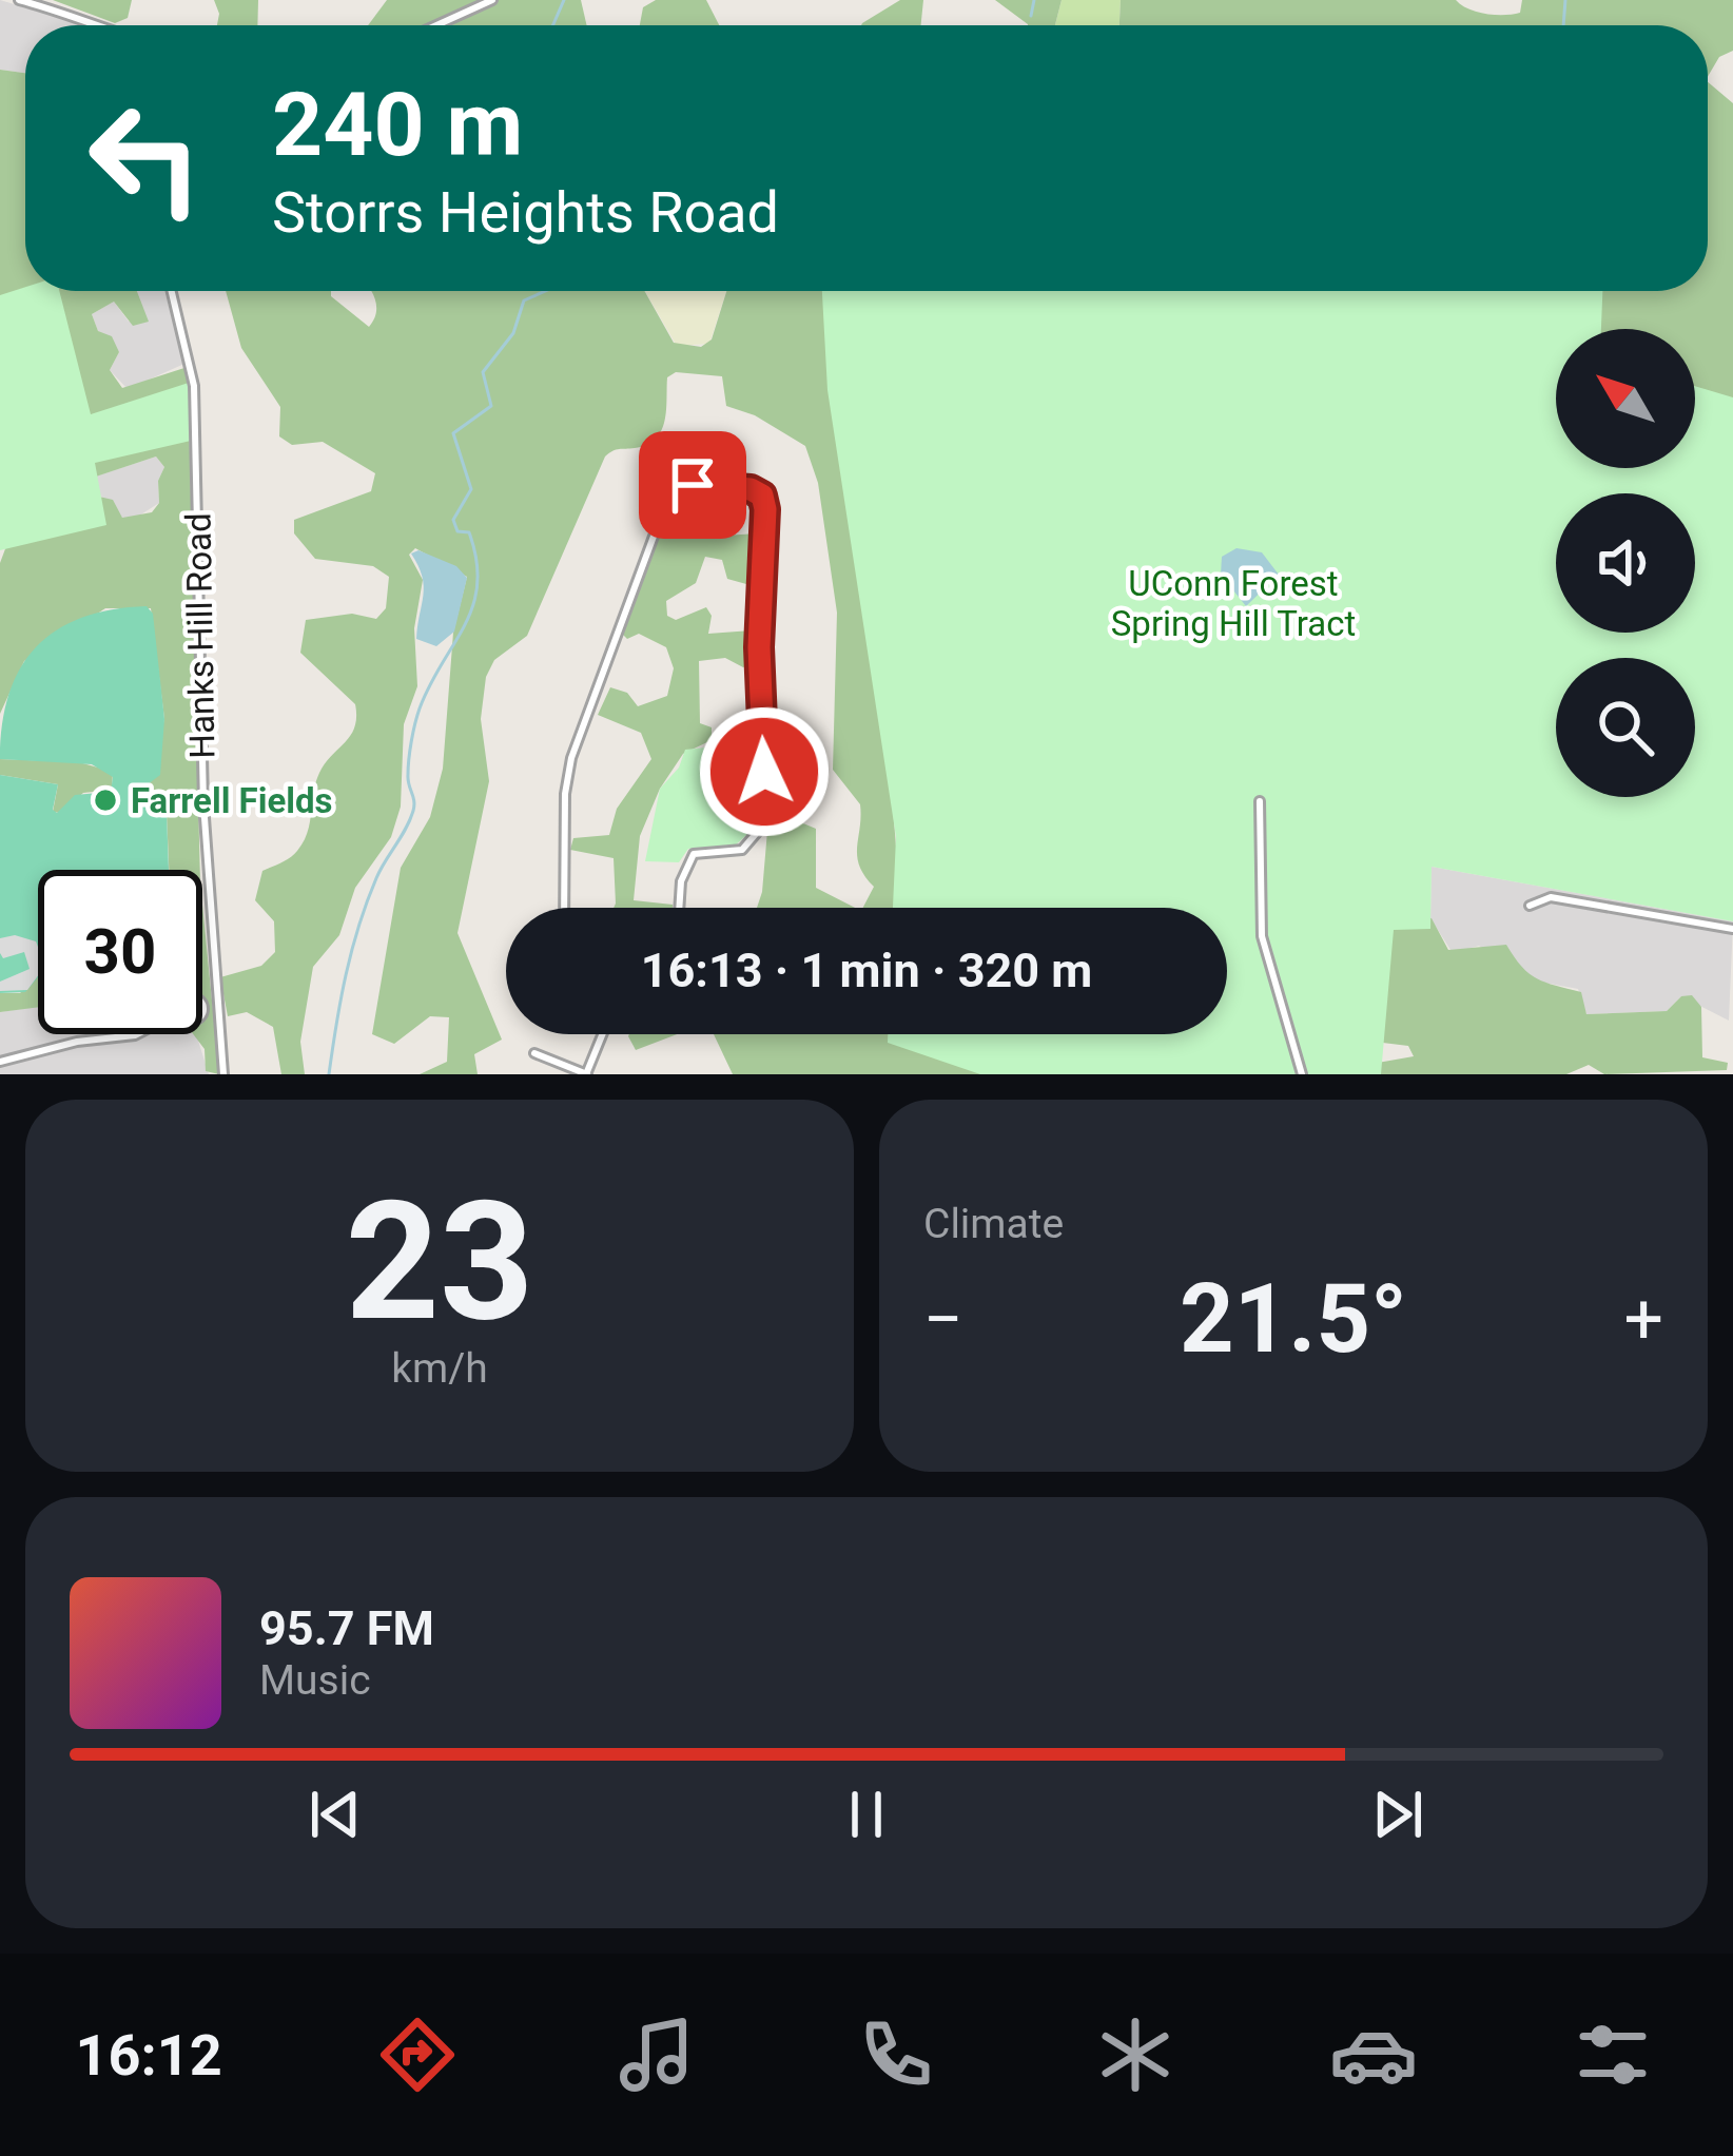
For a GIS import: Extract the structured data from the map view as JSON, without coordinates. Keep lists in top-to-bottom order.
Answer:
{
  "streets": {
    "street": ["Hanks Hill Road"]
  },
  "parks": ["UConn Forest Spring Hill Tract"],
  "places": ["Farrell Fields"],
  "north": "top left",
  "page": {
    "turn": ["240 m", "Storrs Heights Road"],
    "limit": "30",
    "trip": "16:13 · 1 min · 320 m",
    "tile": [
      ["23", "km/h"],
      "Climate"
    ],
    "heat": ["−", "21.5°", "+"],
    "song": ["95.7 FM", "Music"],
    "tabs": "16:12"
  }
}
